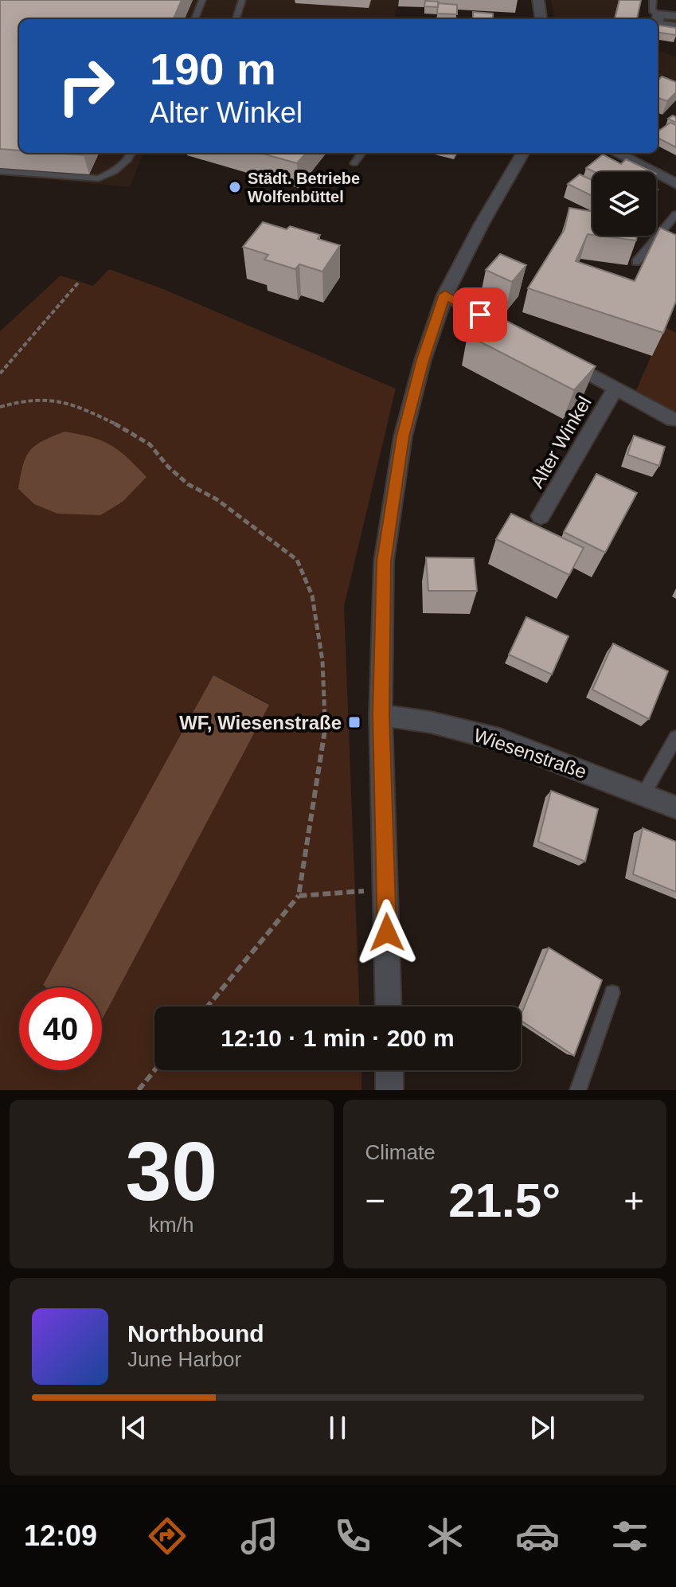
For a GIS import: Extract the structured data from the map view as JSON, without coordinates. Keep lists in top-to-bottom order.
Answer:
{
  "streets": {
    "street": ["Alter Winkel", "Wiesenstraße"]
  },
  "places": {
    "other": ["Städt. Betriebe Wolfenbüttel"],
    "transit": ["WF, Wiesenstraße"]
  },
  "page": {
    "turn": ["190 m", "Alter Winkel"],
    "limit": "40",
    "trip": "12:10 · 1 min · 200 m",
    "tile": [
      ["30", "km/h"],
      "Climate"
    ],
    "heat": ["−", "21.5°", "+"],
    "song": ["Northbound", "June Harbor"],
    "tabs": "12:09"
  }
}
